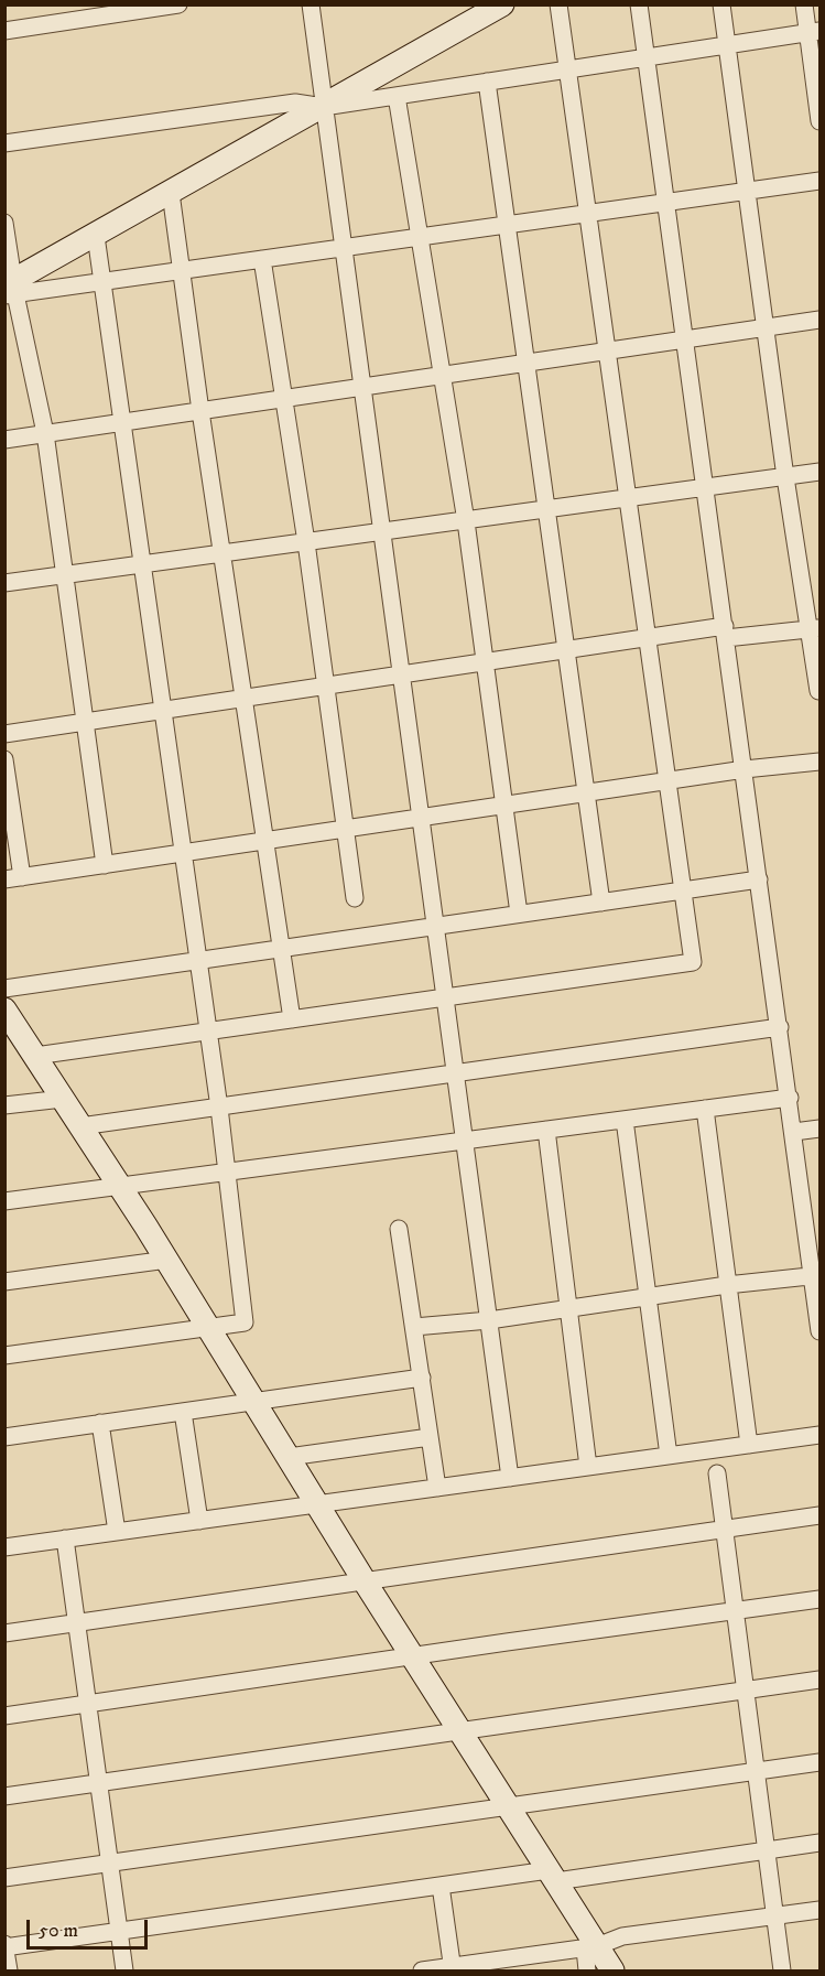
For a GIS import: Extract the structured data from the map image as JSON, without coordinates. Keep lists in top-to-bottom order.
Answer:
{
  "scale_bar": "50 m"
}
